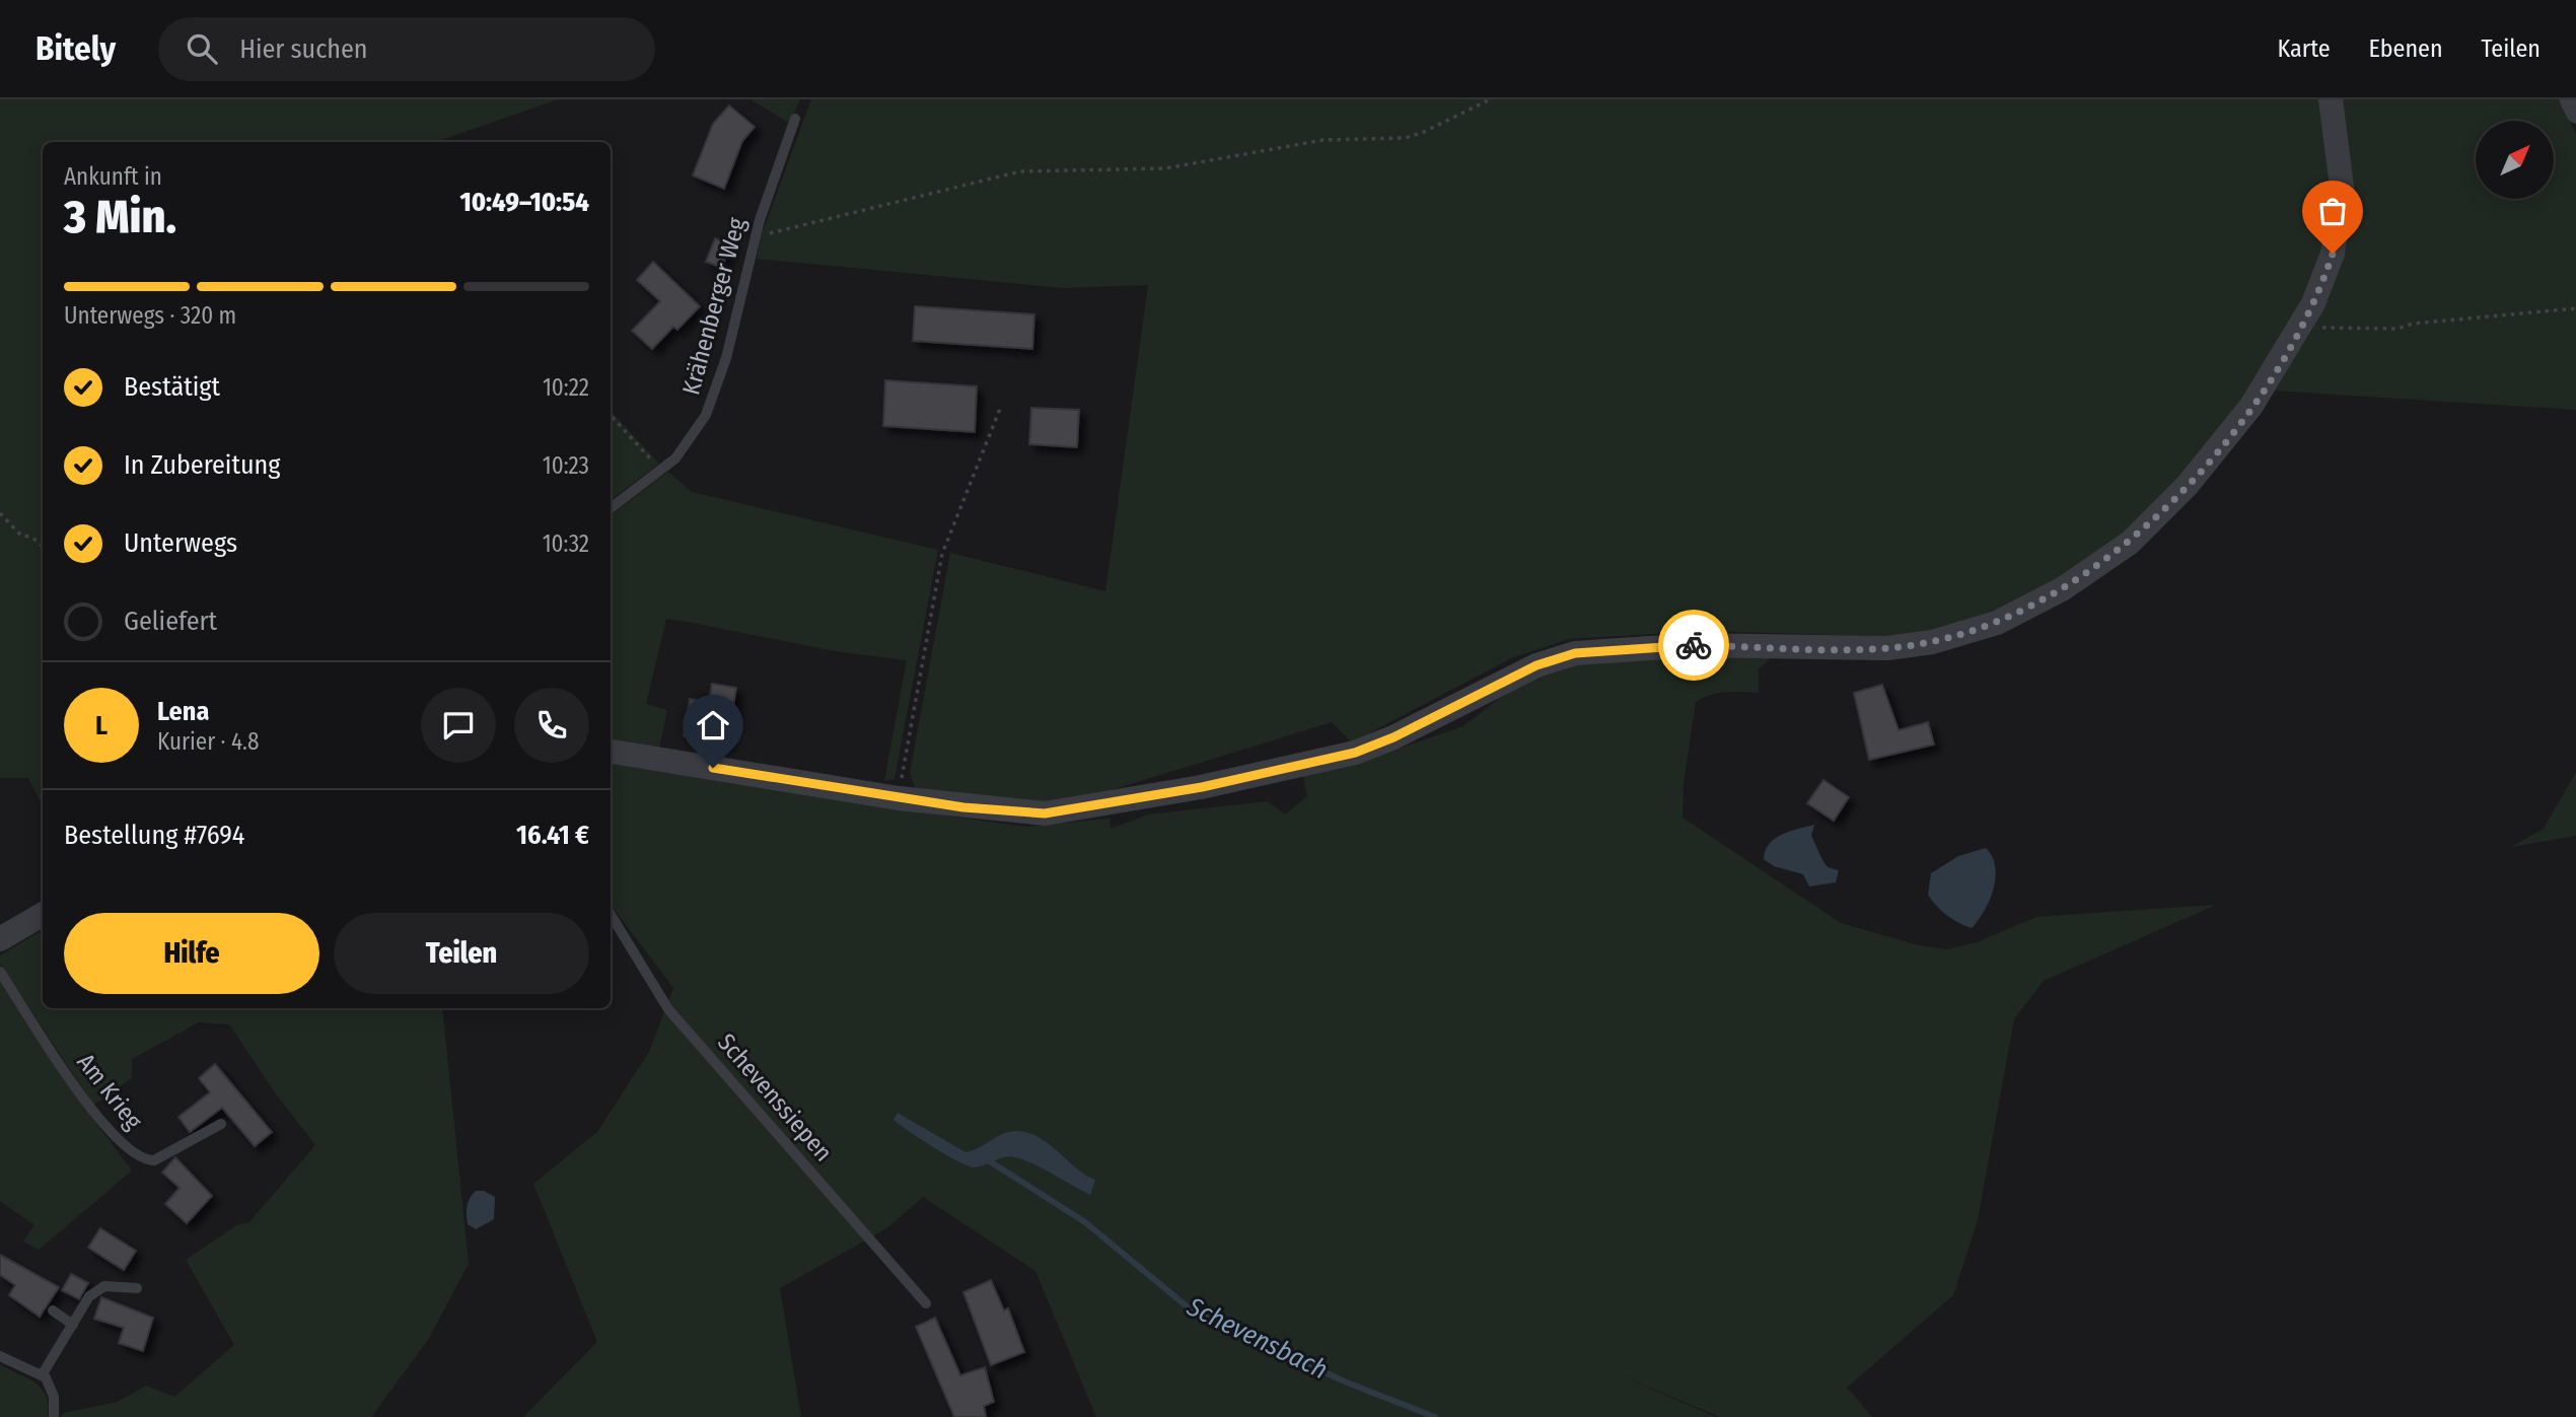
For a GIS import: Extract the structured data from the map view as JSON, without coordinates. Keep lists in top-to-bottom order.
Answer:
{
  "streets": {
    "lane": ["Krähenberger Weg", "Am Krieg", "Schevenssiepen"]
  },
  "water": ["Schevensbach"],
  "north": "top right",
  "page": {
    "header": "Bitely",
    "search": "Hier suchen",
    "nav": ["Karte", "Ebenen", "Teilen"],
    "heading": ["3 Min.", "Ankunft in", "10:49–10:54"],
    "panel": [
      "Lena",
      "Kurier · 4.8",
      "Bestellung #7694",
      "16.41 €"
    ],
    "bar": "Unterwegs · 320 m",
    "list": [
      ["Bestätigt", "10:22"],
      ["In Zubereitung", "10:23"],
      ["Unterwegs", "10:32"],
      "Geliefert"
    ],
    "round": "L",
    "buttons": ["Hilfe", "Teilen"]
  }
}
